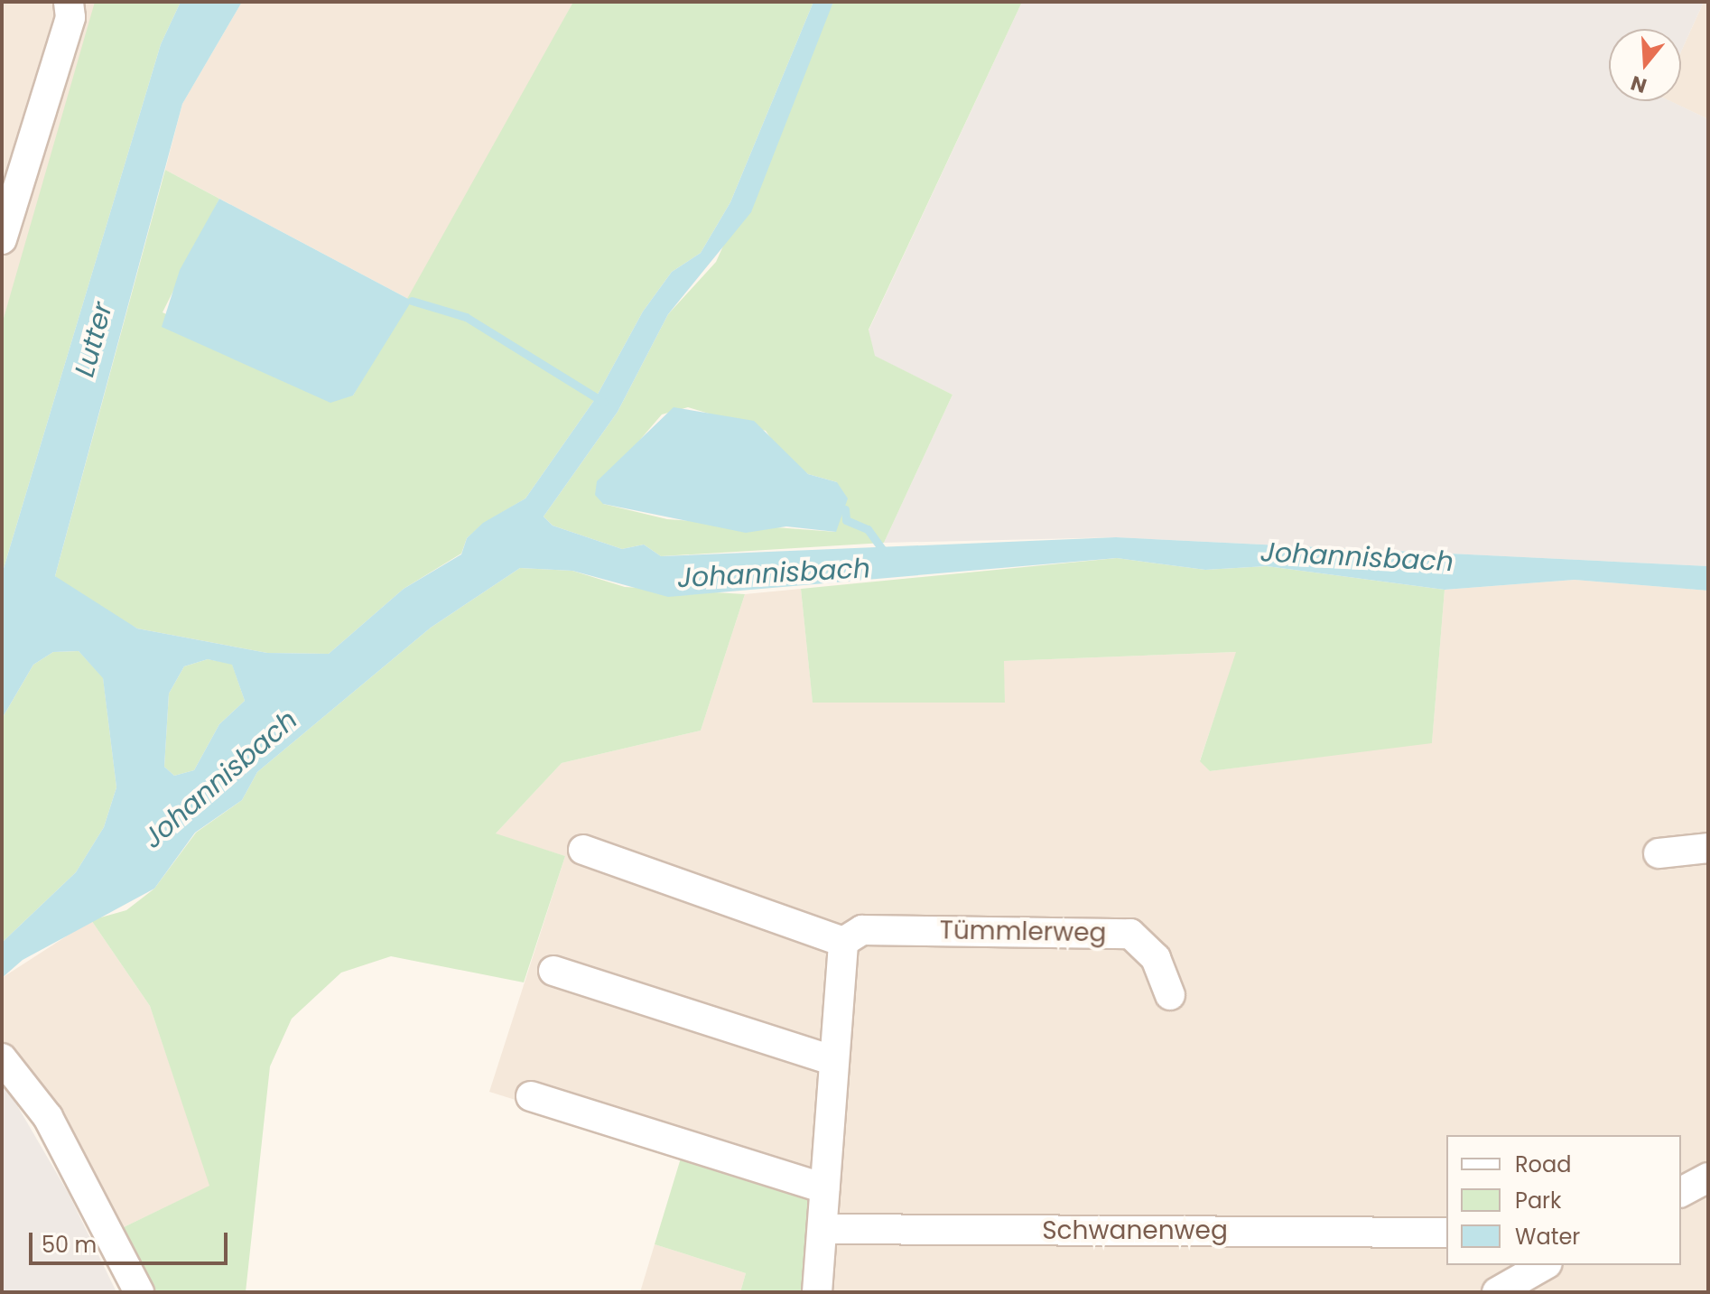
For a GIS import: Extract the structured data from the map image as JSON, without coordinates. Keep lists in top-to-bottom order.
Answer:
{
  "streets": {
    "street": ["Tümmlerweg", "Schwanenweg"]
  },
  "water": ["Lutter", "Johannisbach"],
  "legend": ["Road", "Park", "Water"],
  "scale_bar": "50 m",
  "north": "bottom"
}
